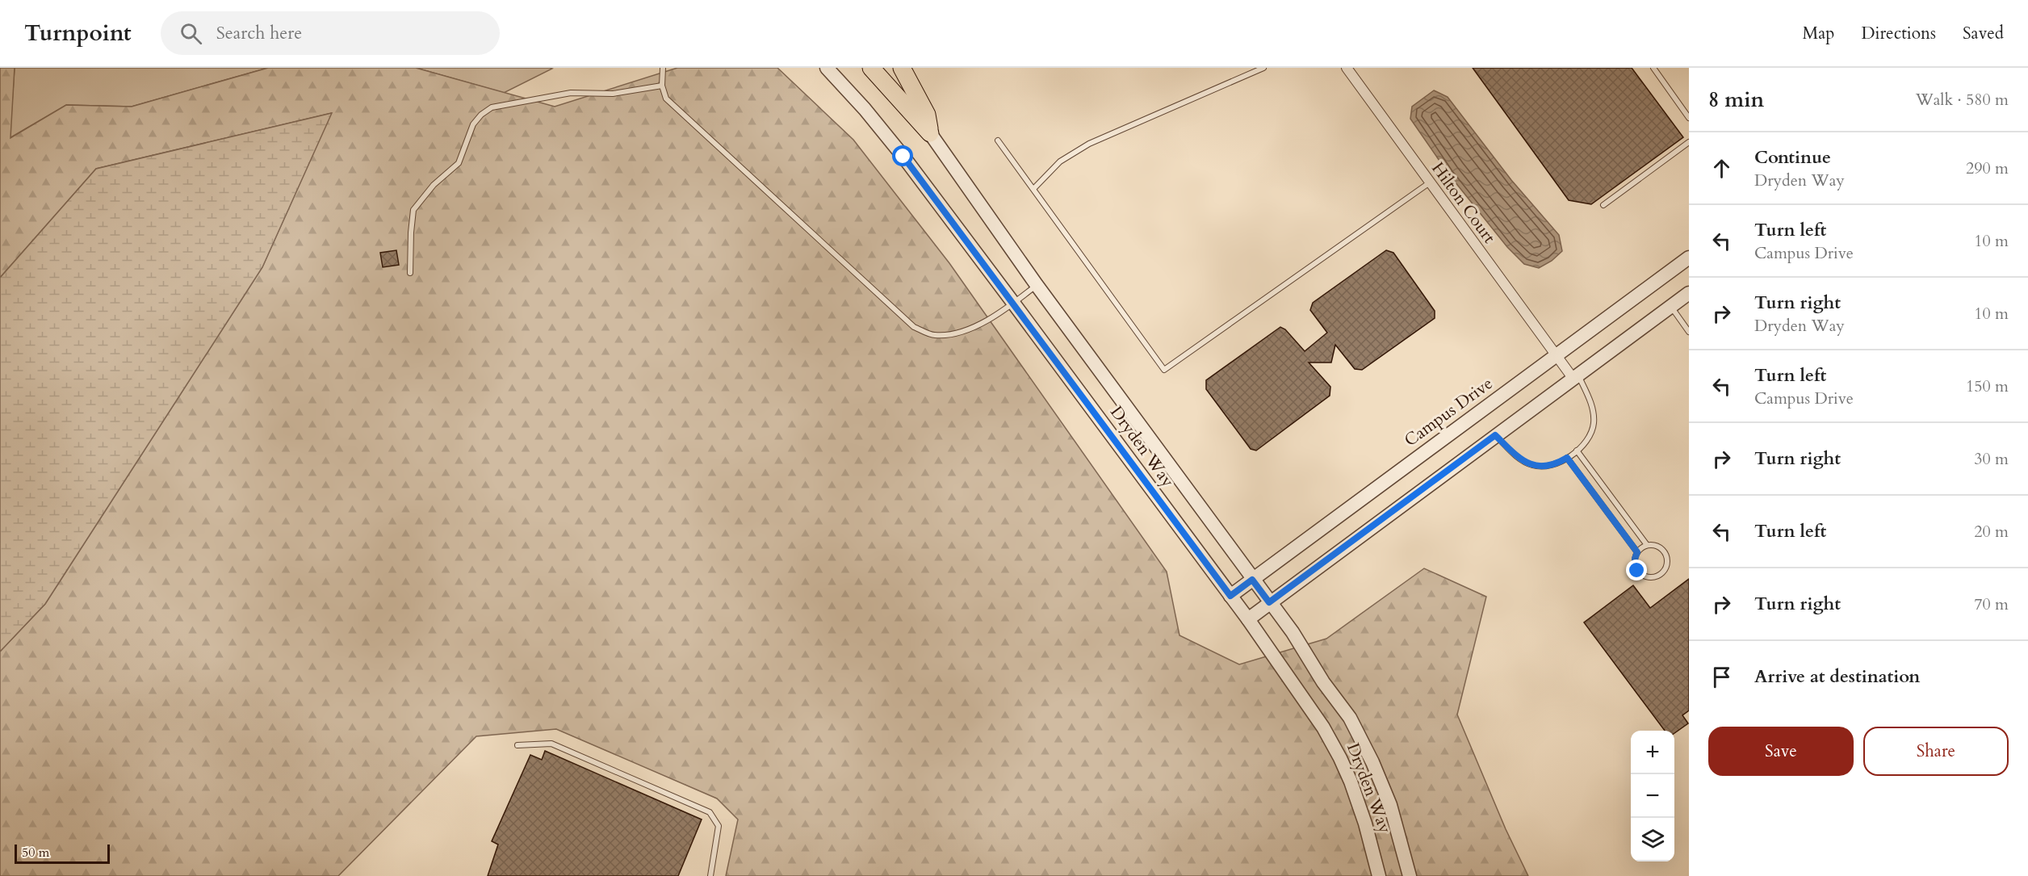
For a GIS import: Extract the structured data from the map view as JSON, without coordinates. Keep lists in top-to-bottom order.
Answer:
{
  "streets": {
    "street": ["Hilton Court", "Campus Drive", "Dryden Way"]
  },
  "crossings": [
    ["Hilton Court", "Campus Drive"],
    ["Campus Drive", "Dryden Way"]
  ],
  "scale_bar": "50 m",
  "page": {
    "header": "Turnpoint",
    "search": "Search here",
    "nav": ["Map", "Directions", "Saved"],
    "heading": ["8 min", "Walk · 580 m"],
    "list": [
      ["Continue", "Dryden Way", "290 m"],
      ["Turn left", "Campus Drive", "10 m"],
      ["Turn right", "Dryden Way", "10 m"],
      ["Turn left", "Campus Drive", "150 m"],
      ["Turn right", "30 m"],
      ["Turn left", "20 m"],
      ["Turn right", "70 m"],
      "Arrive at destination"
    ],
    "buttons": ["Save", "Share"],
    "map_buttons": ["+", "−"],
    "scale": "50 m"
  }
}
